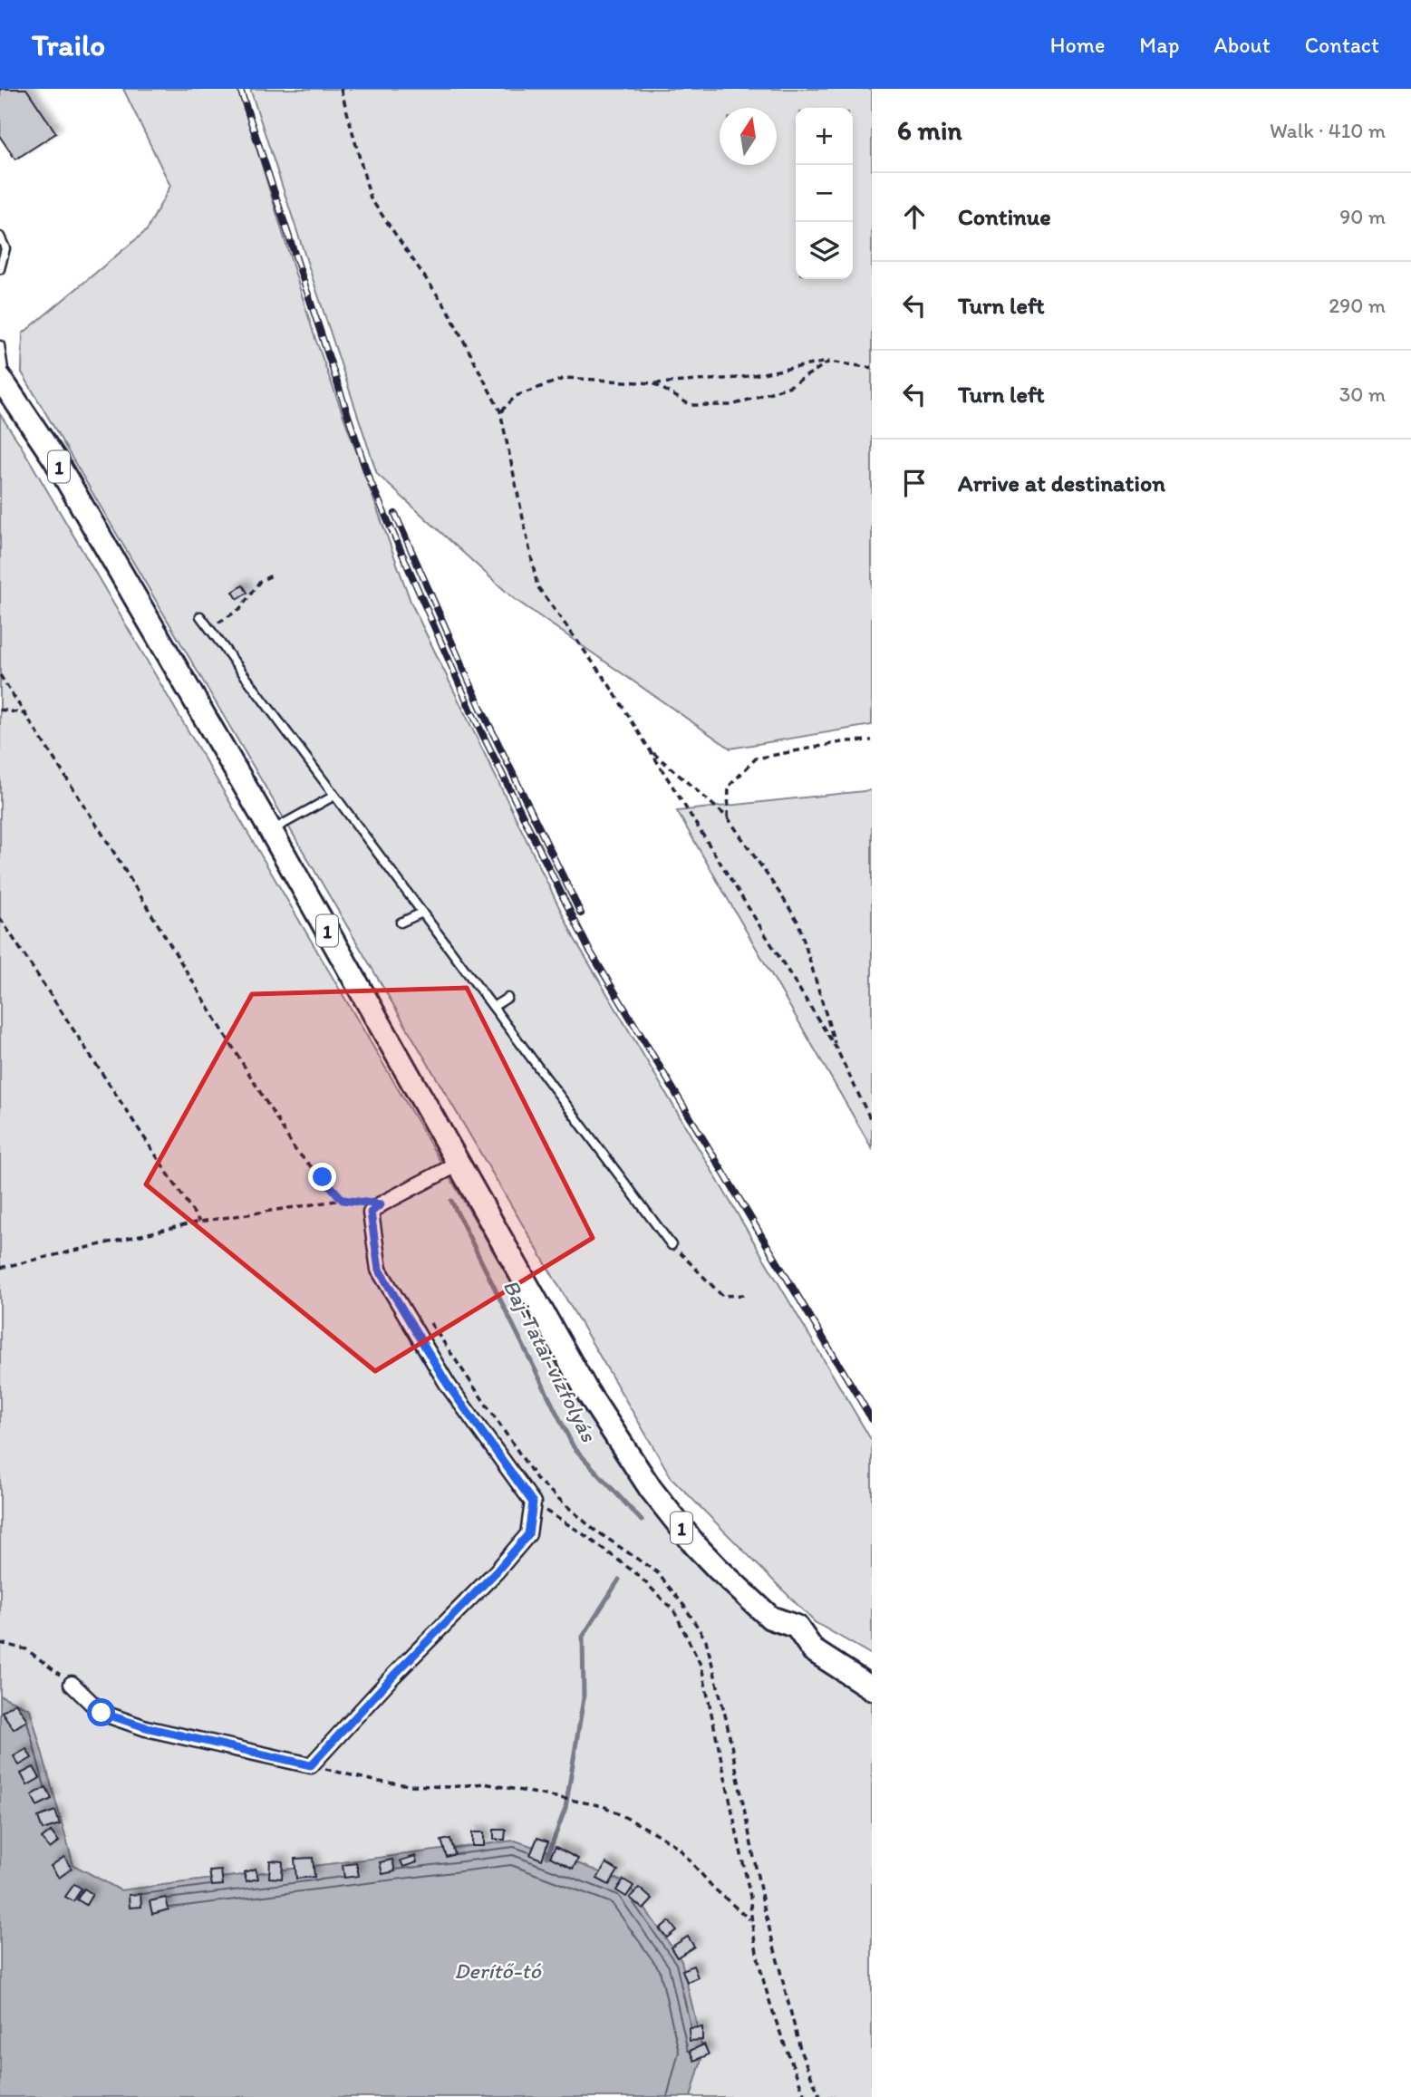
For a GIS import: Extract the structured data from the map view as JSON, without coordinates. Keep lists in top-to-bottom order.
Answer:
{
  "streets": {
    "main road": ["1"]
  },
  "water": ["Baj-Tatai-vízfolyás", "Derítő-tó"],
  "north": "top",
  "page": {
    "header": "Trailo",
    "nav": [
      "Home",
      "Map",
      "About",
      "Contact"
    ],
    "heading": ["6 min", "Walk · 410 m"],
    "map_buttons": ["+", "−"],
    "list": [
      ["Continue", "90 m"],
      ["Turn left", "290 m"],
      ["Turn left", "30 m"],
      "Arrive at destination"
    ]
  }
}
